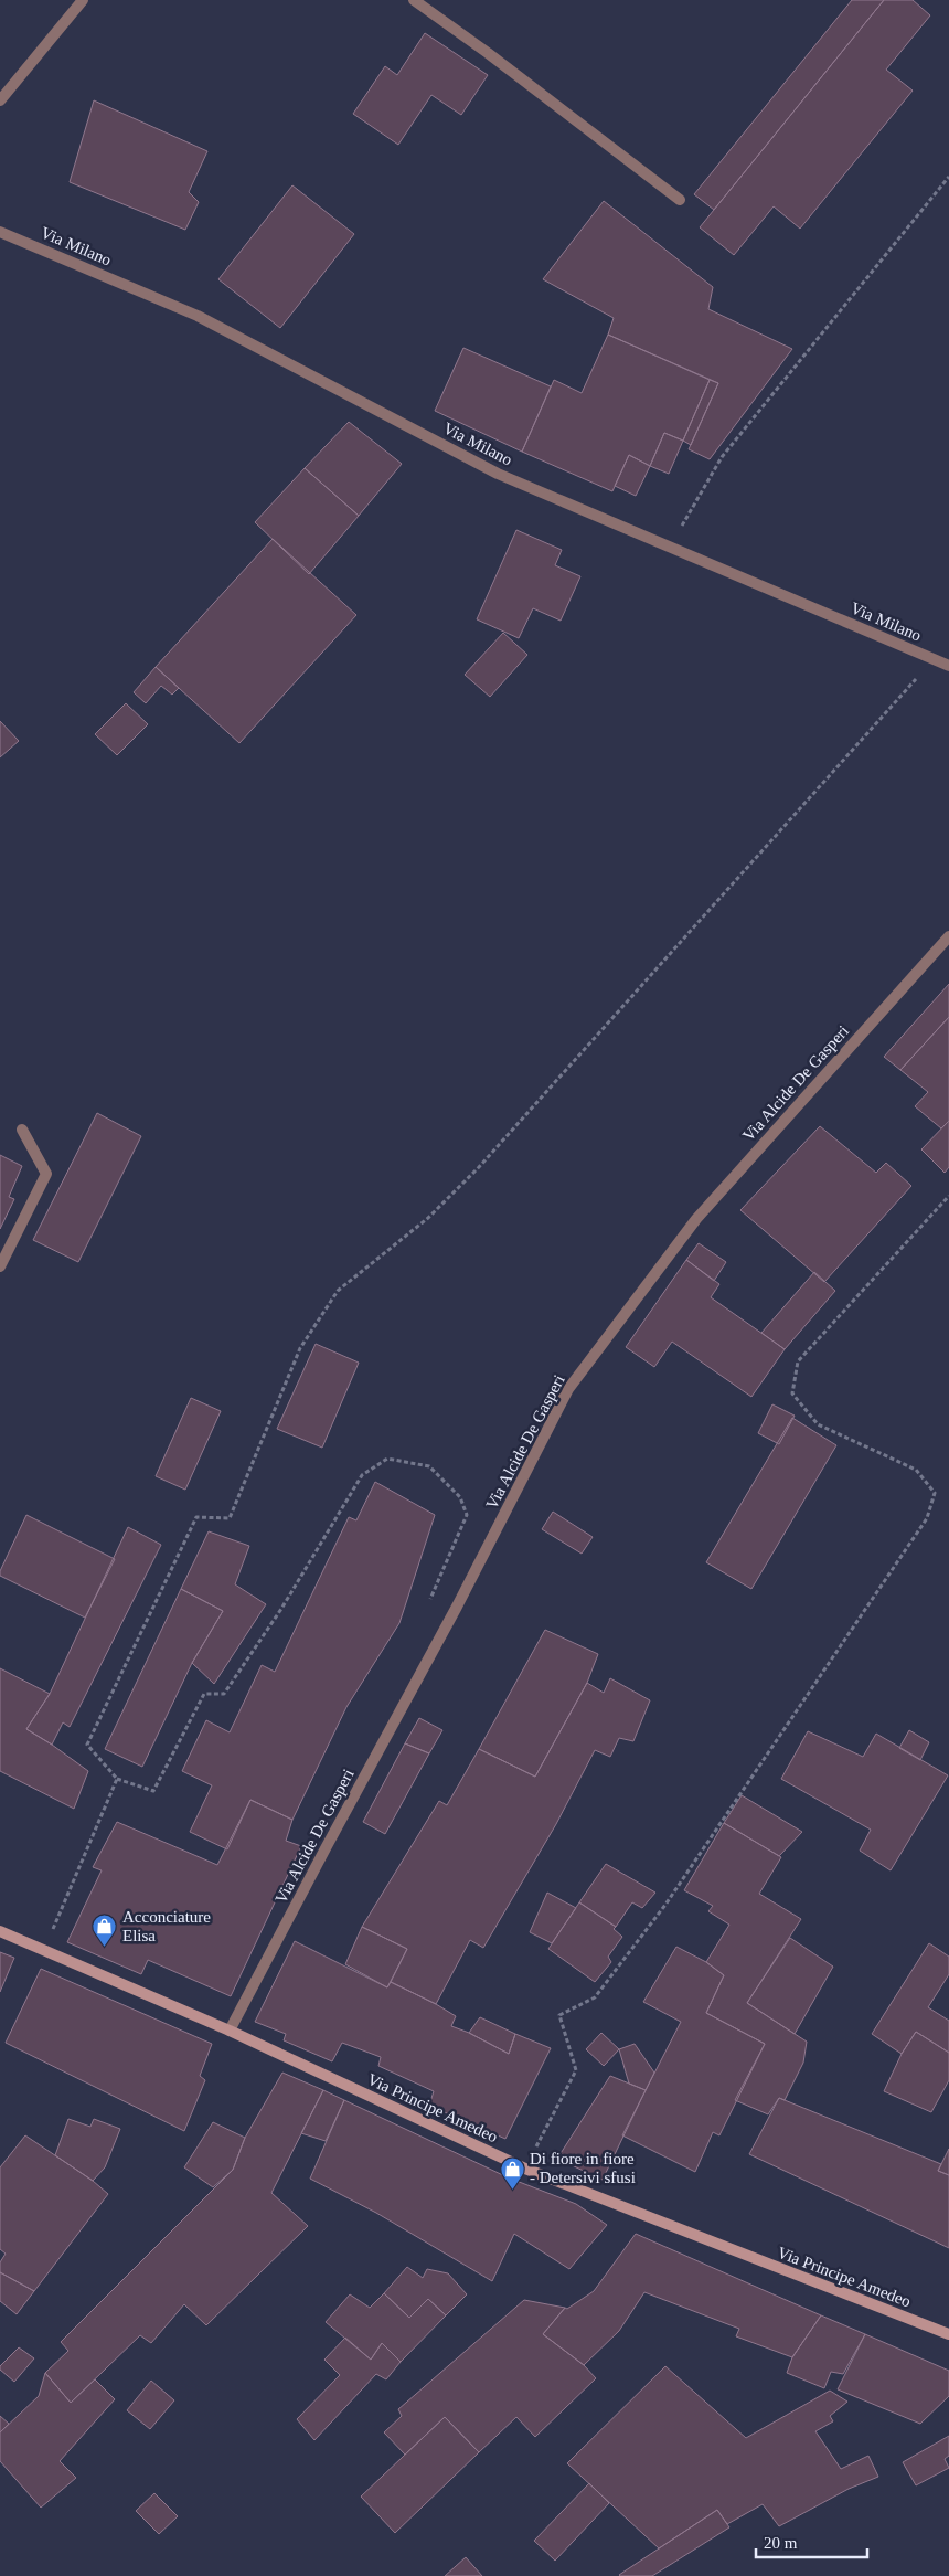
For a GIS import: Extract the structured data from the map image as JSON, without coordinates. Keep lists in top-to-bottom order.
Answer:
{
  "streets": {
    "street": ["Via Milano", "Via Alcide De Gasperi", "Via Principe Amedeo"]
  },
  "crossings": [
    ["Via Alcide De Gasperi", "Via Principe Amedeo"]
  ],
  "places": {
    "shop": ["Acconciature Elisa", "Di fiore in fiore - Detersivi sfusi"]
  },
  "scale_bar": "20 m"
}
